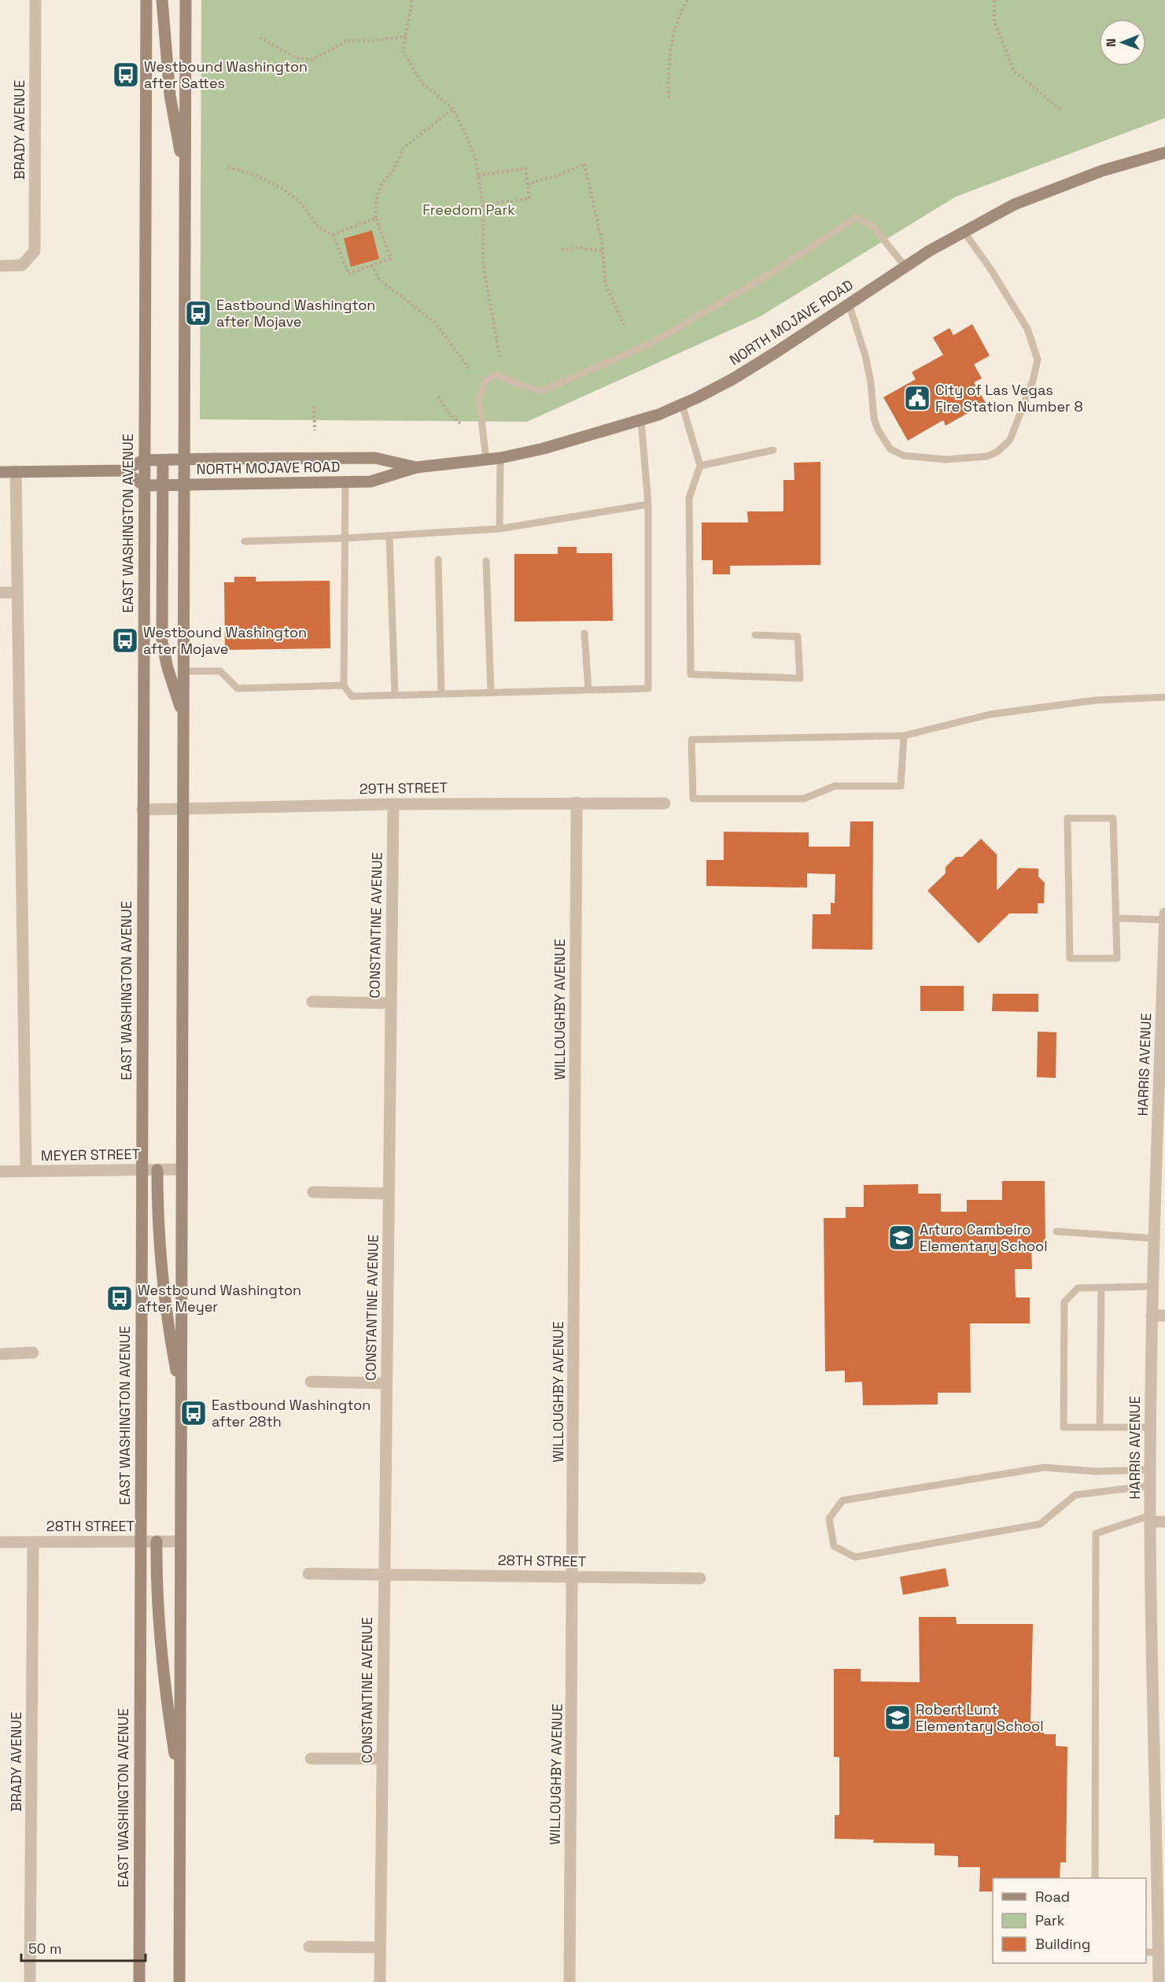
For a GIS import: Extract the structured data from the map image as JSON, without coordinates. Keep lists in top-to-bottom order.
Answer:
{
  "streets": {
    "main road": ["NORTH MOJAVE ROAD", "EAST WASHINGTON AVENUE"],
    "street": [
      "BRADY AVENUE",
      "29TH STREET",
      "CONSTANTINE AVENUE",
      "WILLOUGHBY AVENUE",
      "HARRIS AVENUE",
      "MEYER STREET",
      "28TH STREET"
    ]
  },
  "crossings": [
    ["BRADY AVENUE", "28TH STREET"],
    ["NORTH MOJAVE ROAD", "EAST WASHINGTON AVENUE"],
    ["EAST WASHINGTON AVENUE", "29TH STREET"],
    ["EAST WASHINGTON AVENUE", "MEYER STREET"],
    ["EAST WASHINGTON AVENUE", "28TH STREET"],
    ["29TH STREET", "CONSTANTINE AVENUE"],
    ["29TH STREET", "WILLOUGHBY AVENUE"],
    ["CONSTANTINE AVENUE", "28TH STREET"],
    ["WILLOUGHBY AVENUE", "28TH STREET"]
  ],
  "parks": ["Freedom Park"],
  "places": {
    "bus stop": [
      "Westbound Washington after Sattes",
      "Eastbound Washington after Mojave",
      "Westbound Washington after Mojave",
      "Westbound Washington after Meyer",
      "Eastbound Washington after 28th"
    ],
    "public building": ["City of Las Vegas Fire Station Number 8"],
    "school or university": ["Arturo Cambeiro Elementary School", "Robert Lunt Elementary School"]
  },
  "legend": ["Road", "Park", "Building"],
  "scale_bar": "50 m",
  "north": "left"
}
